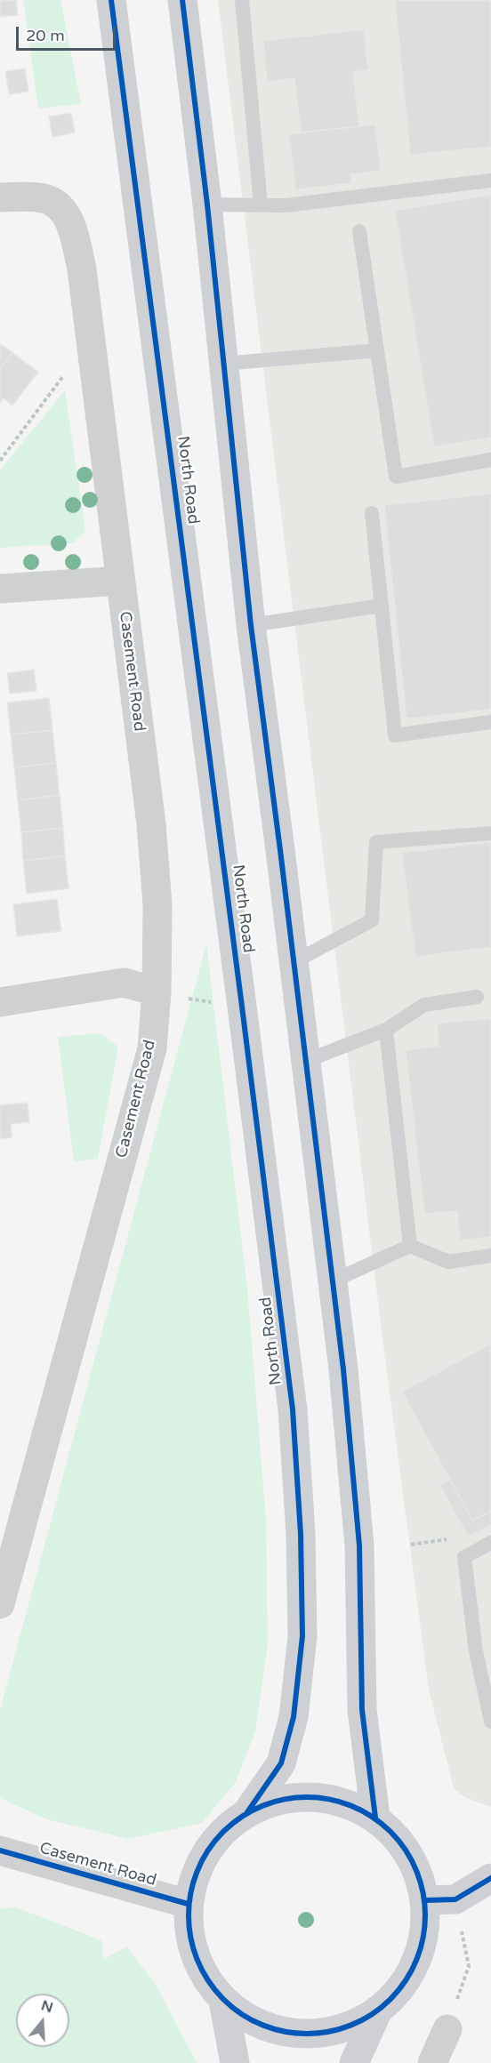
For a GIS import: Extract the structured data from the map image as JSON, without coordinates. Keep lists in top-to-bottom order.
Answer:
{
  "streets": {
    "main road": ["North Road"],
    "street": ["Casement Road"]
  },
  "scale_bar": "20 m",
  "north": "top"
}
